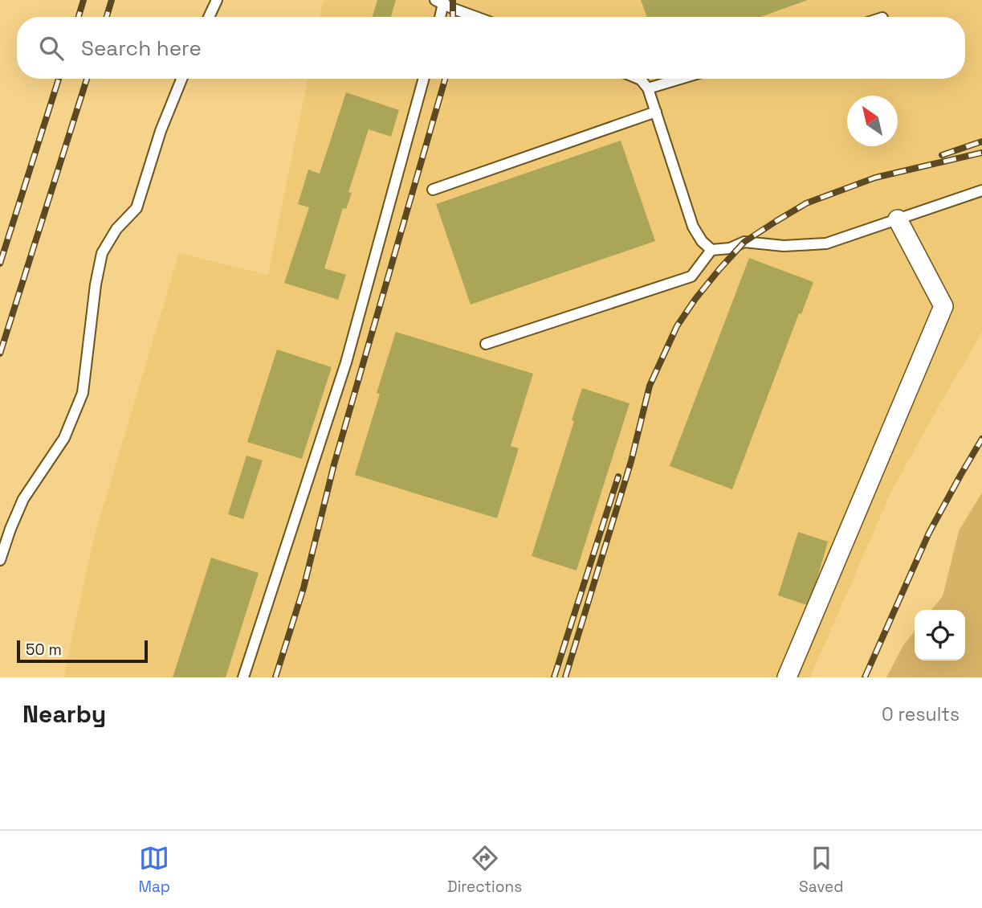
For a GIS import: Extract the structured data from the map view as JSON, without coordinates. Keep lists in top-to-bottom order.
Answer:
{
  "scale_bar": "50 m",
  "north": "top left",
  "page": {
    "search": "Search here",
    "scale": "50 m",
    "heading": ["Nearby", "0 results"],
    "nav": ["Map", "Directions", "Saved"]
  }
}
